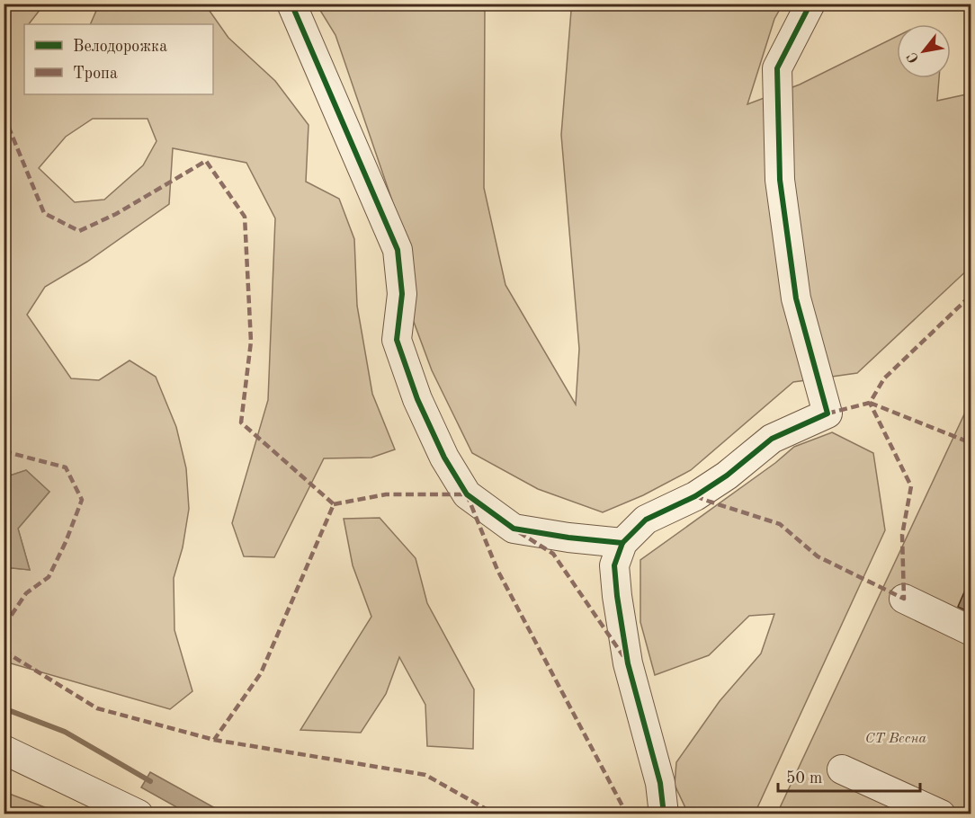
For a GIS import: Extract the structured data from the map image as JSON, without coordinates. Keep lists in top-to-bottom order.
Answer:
{
  "parks": ["СТ Весна"],
  "legend": ["Велодорожка", "Тропа"],
  "scale_bar": "50 m",
  "north": "bottom left"
}
